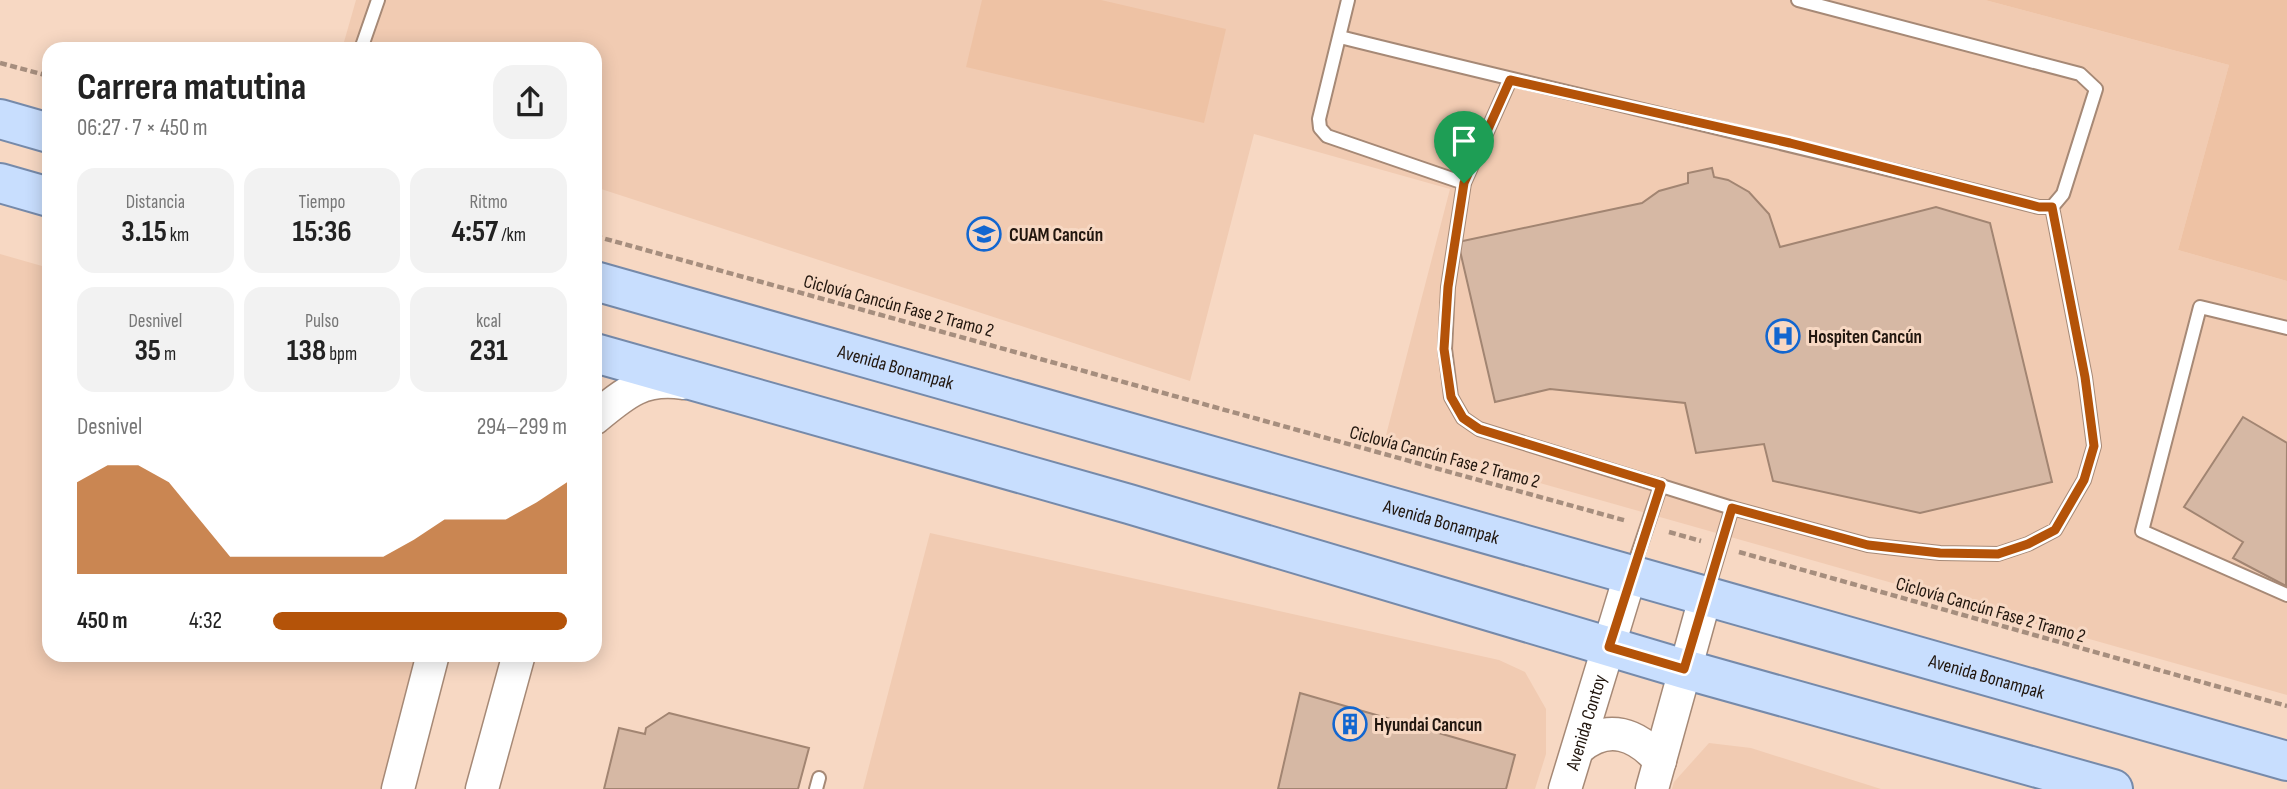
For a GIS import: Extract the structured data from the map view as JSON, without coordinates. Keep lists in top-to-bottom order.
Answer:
{
  "streets": {
    "main road": ["Avenida Bonampak"],
    "street": ["Avenida Contoy"],
    "path": ["Ciclovía Cancún Fase 2 Tramo 2"]
  },
  "crossings": [
    ["Avenida Bonampak", "Avenida Contoy"]
  ],
  "places": {
    "school or university": ["CUAM Cancún"],
    "hospital": ["Hospiten Cancún"],
    "building": ["Hyundai Cancun"]
  },
  "page": {
    "heading": ["Carrera matutina", "06:27 · 7 × 450 m"],
    "stats": [
      ["Distancia", "3.15 km"],
      ["Tiempo", "15:36"],
      ["Ritmo", "4:57 /km"],
      ["Desnivel", "35 m"],
      ["Pulso", "138 bpm"],
      ["kcal", "231"]
    ],
    "chart": ["Desnivel", "294–299 m"],
    "list": [
      {
        "name": "450 m",
        "note": "4:32"
      }
    ]
  }
}
